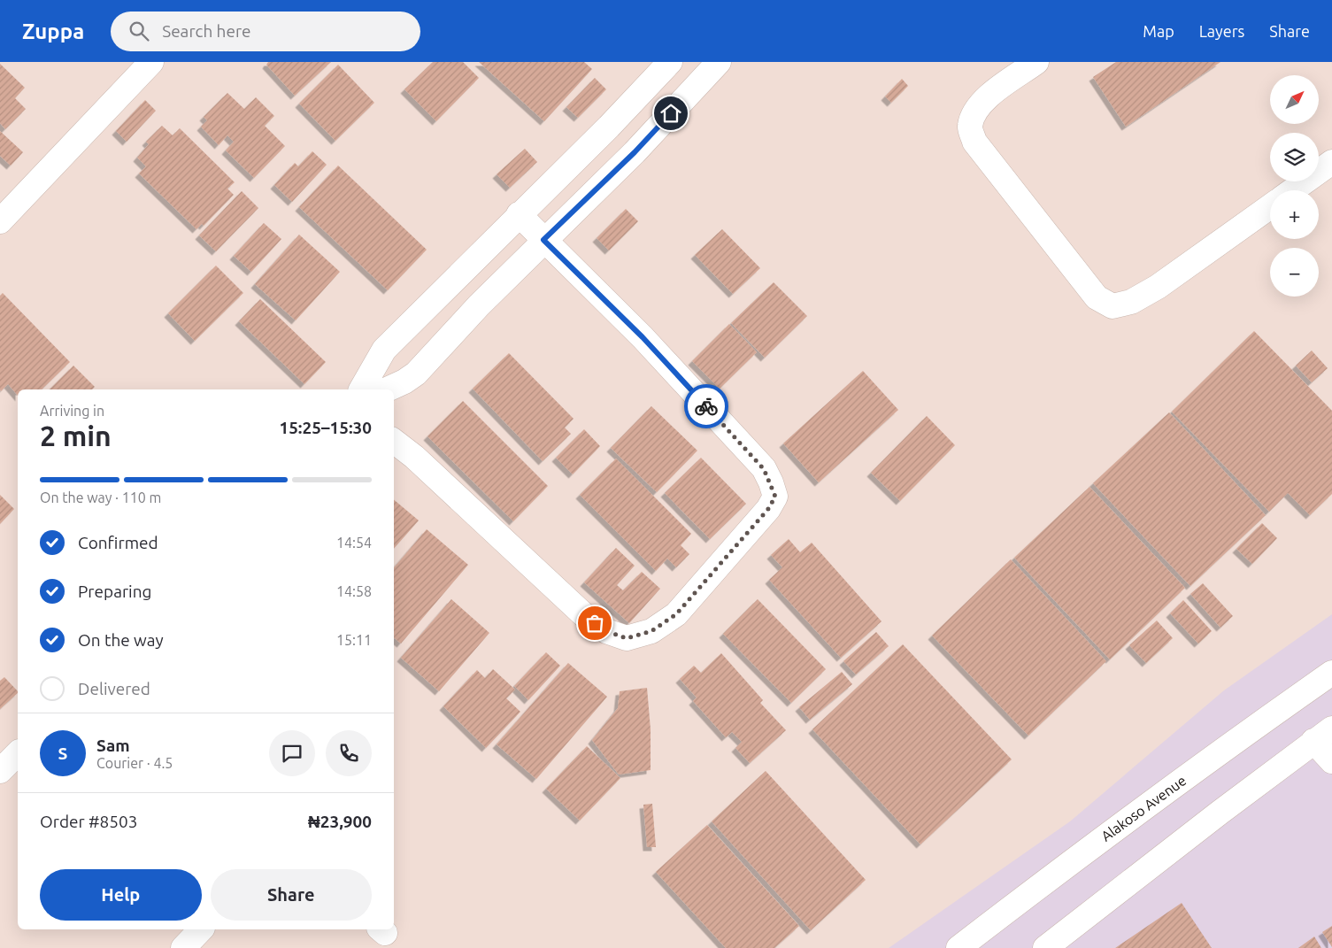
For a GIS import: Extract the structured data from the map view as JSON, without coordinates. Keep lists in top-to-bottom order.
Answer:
{
  "streets": {
    "street": ["Alakoso Avenue"]
  },
  "north": "top right",
  "page": {
    "header": "Zuppa",
    "search": "Search here",
    "nav": ["Map", "Layers", "Share"],
    "map_buttons": ["+", "−"],
    "heading": ["2 min", "Arriving in", "15:25–15:30"],
    "panel": [
      "Sam",
      "Courier · 4.5",
      "Order #8503",
      "₦23,900"
    ],
    "bar": "On the way · 110 m",
    "list": [
      ["Confirmed", "14:54"],
      ["Preparing", "14:58"],
      ["On the way", "15:11"],
      "Delivered"
    ],
    "round": "S",
    "buttons": ["Help", "Share"]
  }
}
